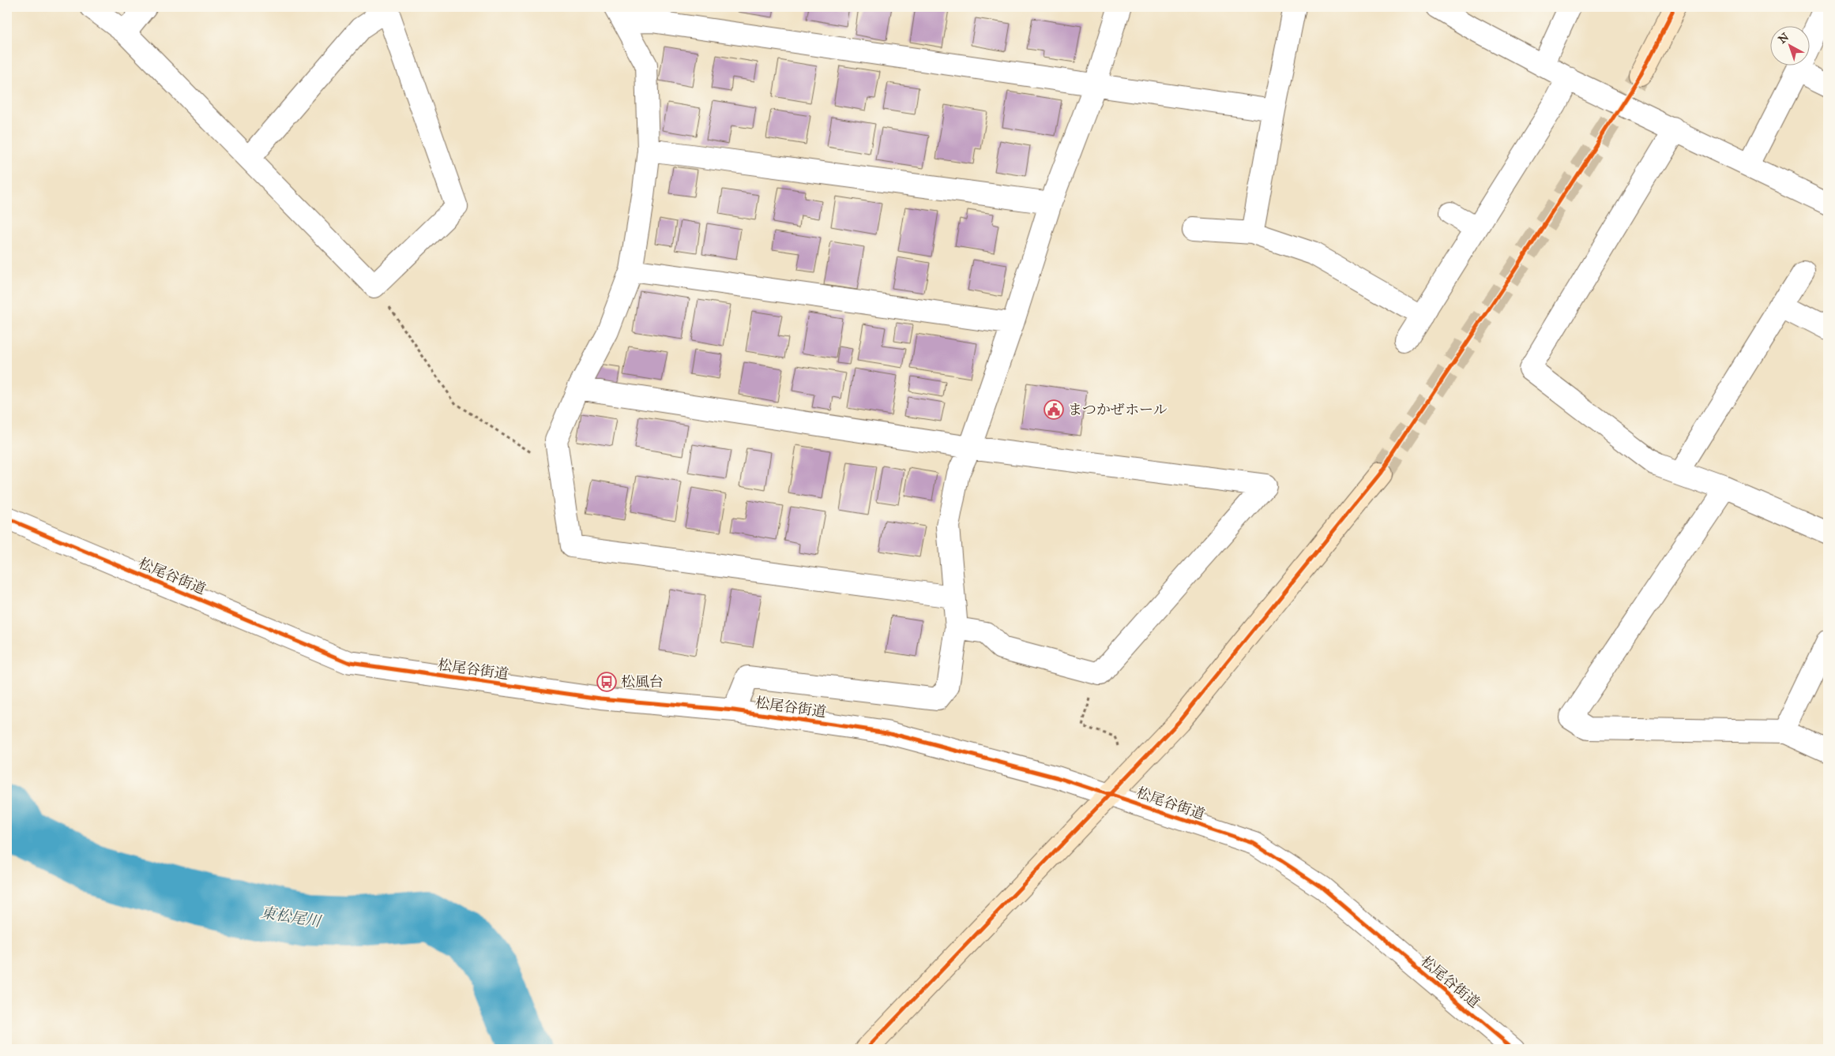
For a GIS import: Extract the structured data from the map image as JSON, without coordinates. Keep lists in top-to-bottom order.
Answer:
{
  "streets": {
    "street": ["松尾谷街道"]
  },
  "water": ["東松尾川"],
  "places": {
    "public building": ["まつかぜホール"],
    "bus stop": ["松風台"]
  },
  "north": "top left"
}
